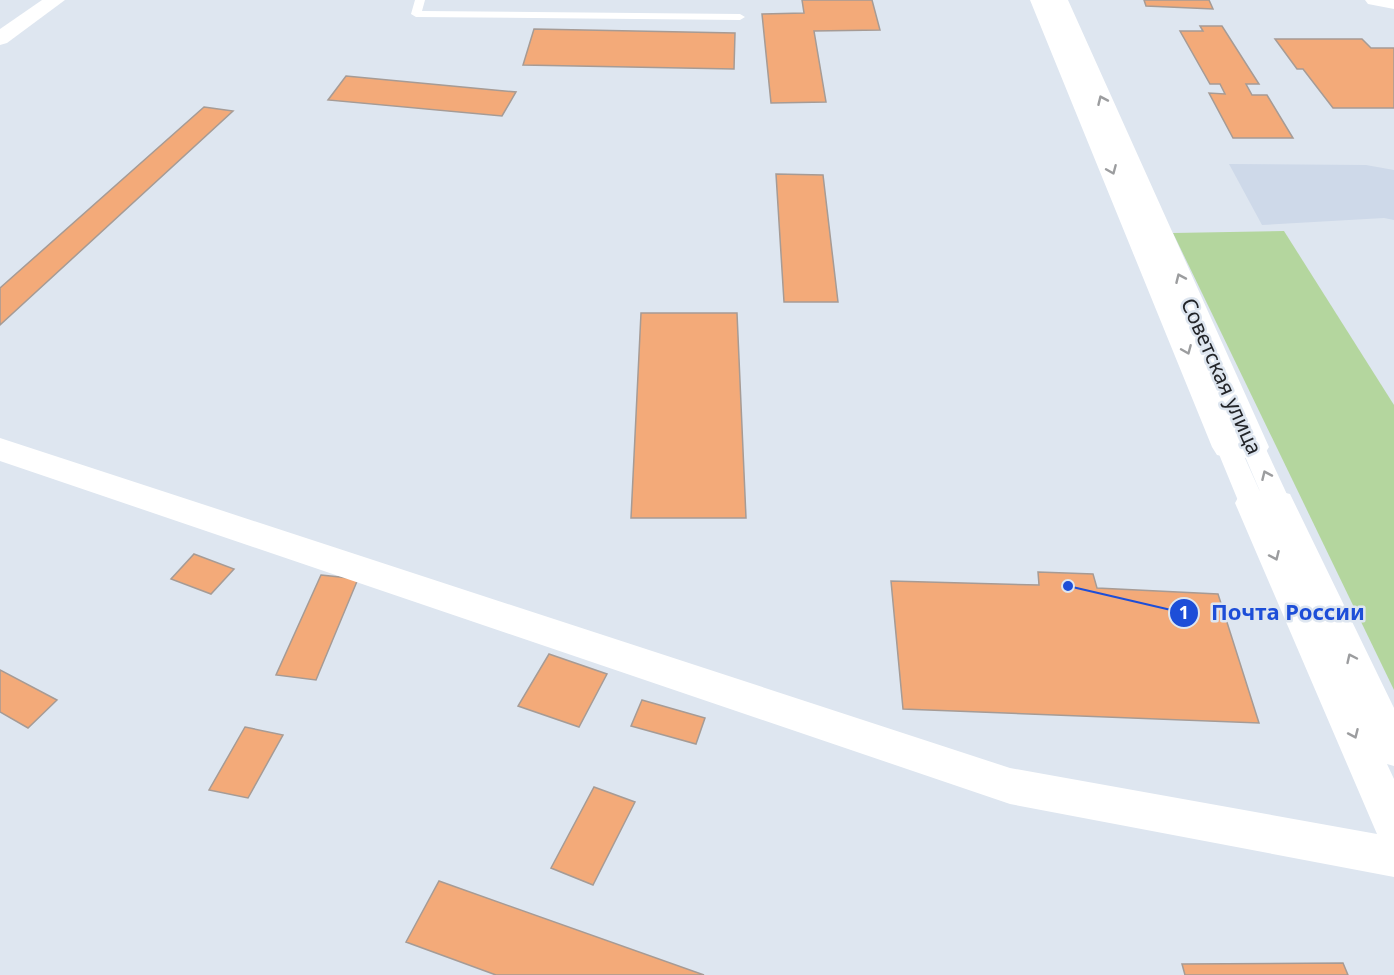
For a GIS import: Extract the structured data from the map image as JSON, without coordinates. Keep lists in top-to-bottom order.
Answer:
{
  "streets": {
    "street": ["Советская улица"]
  },
  "places": ["Почта России"]
}
